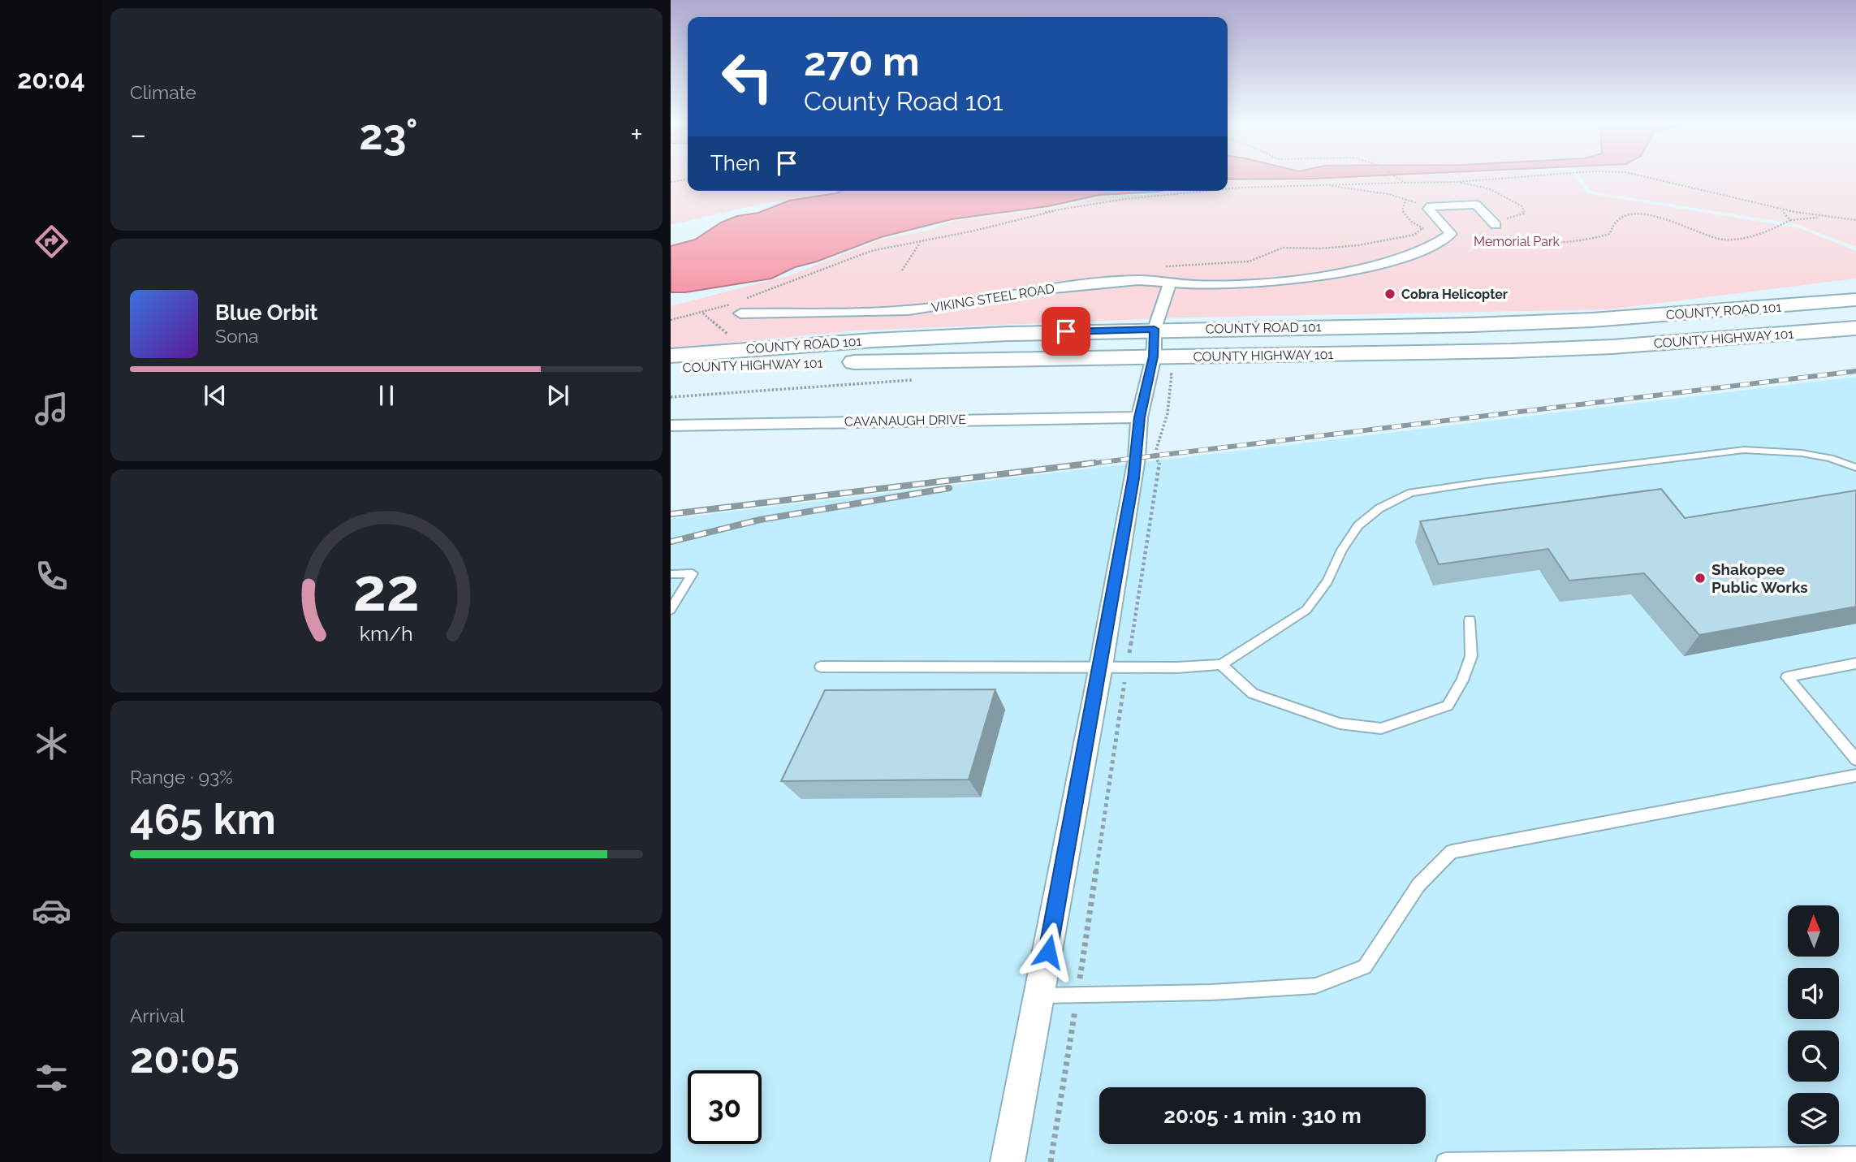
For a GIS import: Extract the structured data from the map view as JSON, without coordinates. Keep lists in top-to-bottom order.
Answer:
{
  "streets": {
    "main road": ["COUNTY ROAD 101", "COUNTY HIGHWAY 101"],
    "street": ["VIKING STEEL ROAD", "CAVANAUGH DRIVE"]
  },
  "parks": ["Memorial Park"],
  "places": ["Cobra Helicopter", "Shakopee Public Works"],
  "north": "top",
  "page": {
    "tabs": "20:04",
    "tile": [
      "Climate",
      ["Range · 93%", "465 km"],
      ["Arrival", "20:05"]
    ],
    "turn": ["270 m", "County Road 101"],
    "heat": ["−", "23°", "+"],
    "then": "Then",
    "song": ["Blue Orbit", "Sona"],
    "limit": "30",
    "trip": "20:05 · 1 min · 310 m",
    "gauge": ["22", "km/h"]
  }
}
